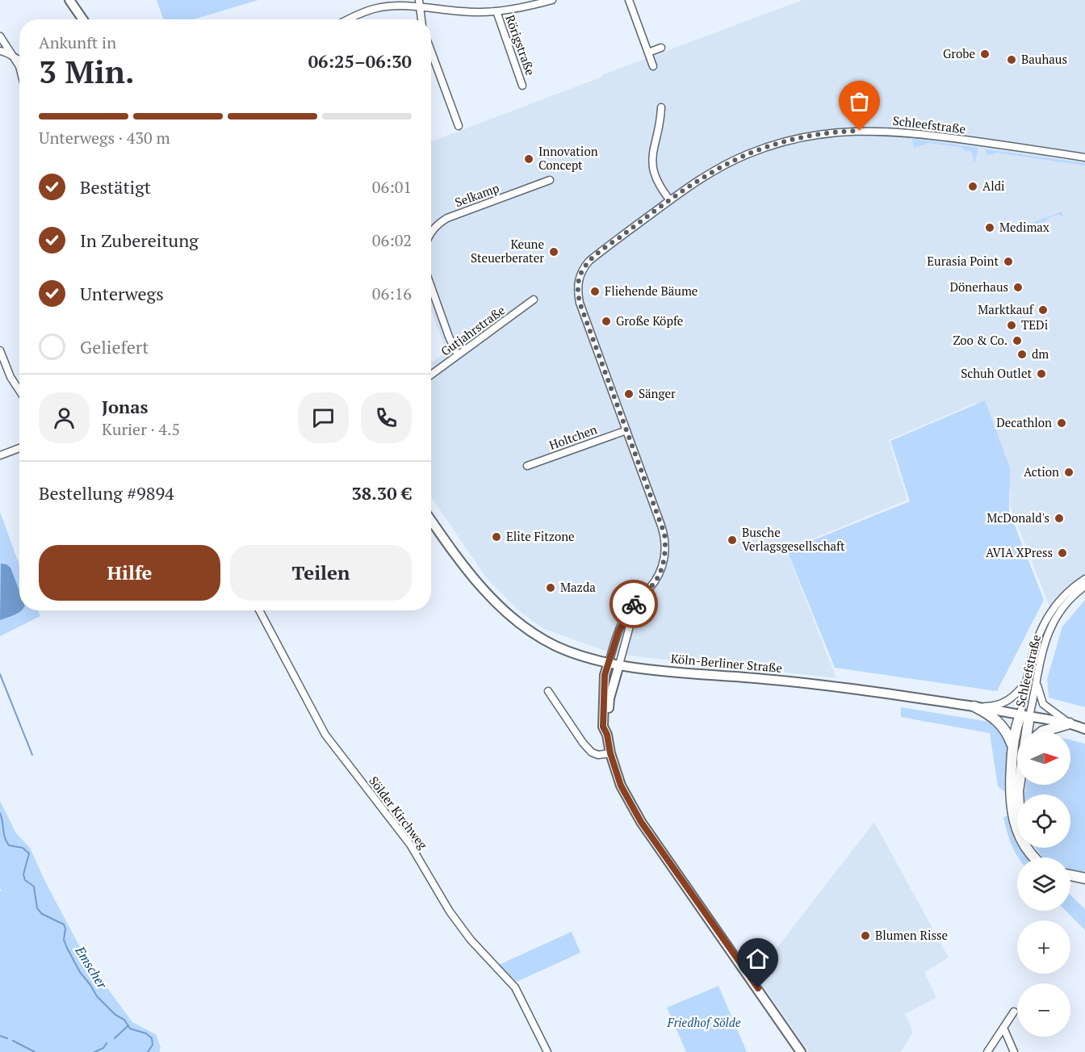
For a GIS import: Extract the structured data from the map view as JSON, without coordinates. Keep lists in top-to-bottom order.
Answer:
{
  "streets": {
    "main road": ["Köln-Berliner Straße"],
    "street": [
      "Rörigstraße",
      "Schleefstraße",
      "Selkamp",
      "Gutjahrstraße",
      "Holtchen",
      "Sölder Kirchweg"
    ]
  },
  "crossings": [
    ["Schleefstraße", "Holtchen"],
    ["Schleefstraße", "Köln-Berliner Straße"]
  ],
  "water": ["Emscher"],
  "parks": ["Friedhof Sölde"],
  "places": [
    "Grobe",
    "Bauhaus",
    "Innovation Concept",
    "Aldi",
    "Medimax",
    "Keune Steuerberater",
    "Eurasia Point",
    "Dönerhaus",
    "Fliehende Bäume",
    "Marktkauf",
    "Große Köpfe",
    "TEDi",
    "Zoo & Co.",
    "dm",
    "Schuh Outlet",
    "Sänger",
    "Decathlon",
    "Action",
    "McDonald's",
    "Elite Fitzone",
    "Busche Verlagsgesellschaft",
    "AVIA XPress",
    "Mazda",
    "Blumen Risse"
  ],
  "north": "right",
  "page": {
    "heading": ["3 Min.", "Ankunft in", "06:25–06:30"],
    "panel": [
      "Jonas",
      "Kurier · 4.5",
      "Bestellung #9894",
      "38.30 €"
    ],
    "bar": "Unterwegs · 430 m",
    "list": [
      ["Bestätigt", "06:01"],
      ["In Zubereitung", "06:02"],
      ["Unterwegs", "06:16"],
      "Geliefert"
    ],
    "buttons": ["Hilfe", "Teilen"],
    "map_buttons": ["+", "−"]
  }
}
